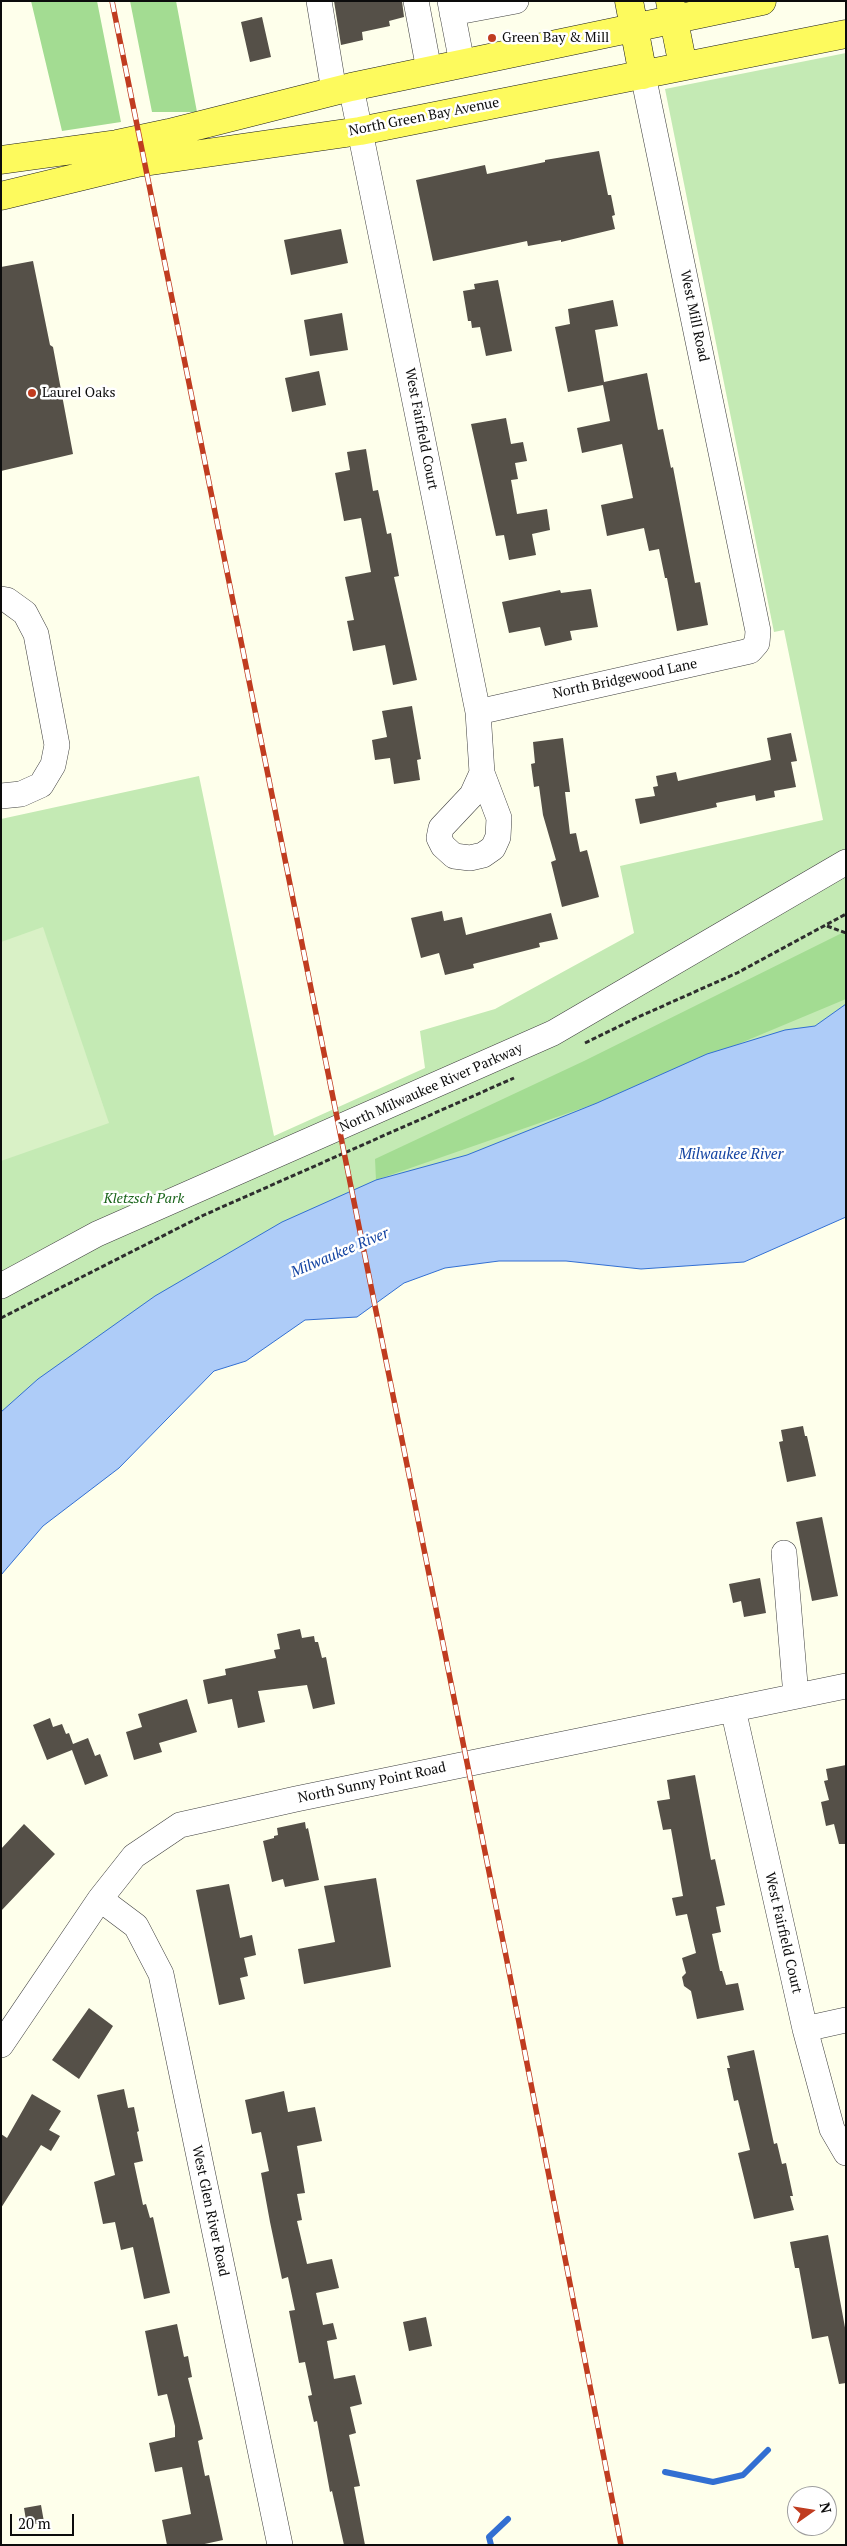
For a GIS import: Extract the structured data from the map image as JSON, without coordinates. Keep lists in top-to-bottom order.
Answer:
{
  "streets": {
    "main road": ["North Green Bay Avenue", "West Mill Road"],
    "street": [
      "West Fairfield Court",
      "North Bridgewood Lane",
      "North Milwaukee River Parkway",
      "North Sunny Point Road",
      "West Glen River Road"
    ]
  },
  "crossings": [
    ["North Green Bay Avenue", "West Mill Road"],
    ["North Green Bay Avenue", "West Fairfield Court"],
    ["West Mill Road", "North Bridgewood Lane"],
    ["West Fairfield Court", "North Bridgewood Lane"],
    ["West Fairfield Court", "North Sunny Point Road"],
    ["North Sunny Point Road", "West Glen River Road"]
  ],
  "water": ["Milwaukee River"],
  "parks": ["Kletzsch Park"],
  "places": ["Green Bay & Mill", "Laurel Oaks"],
  "scale_bar": "20 m",
  "north": "right"
}
